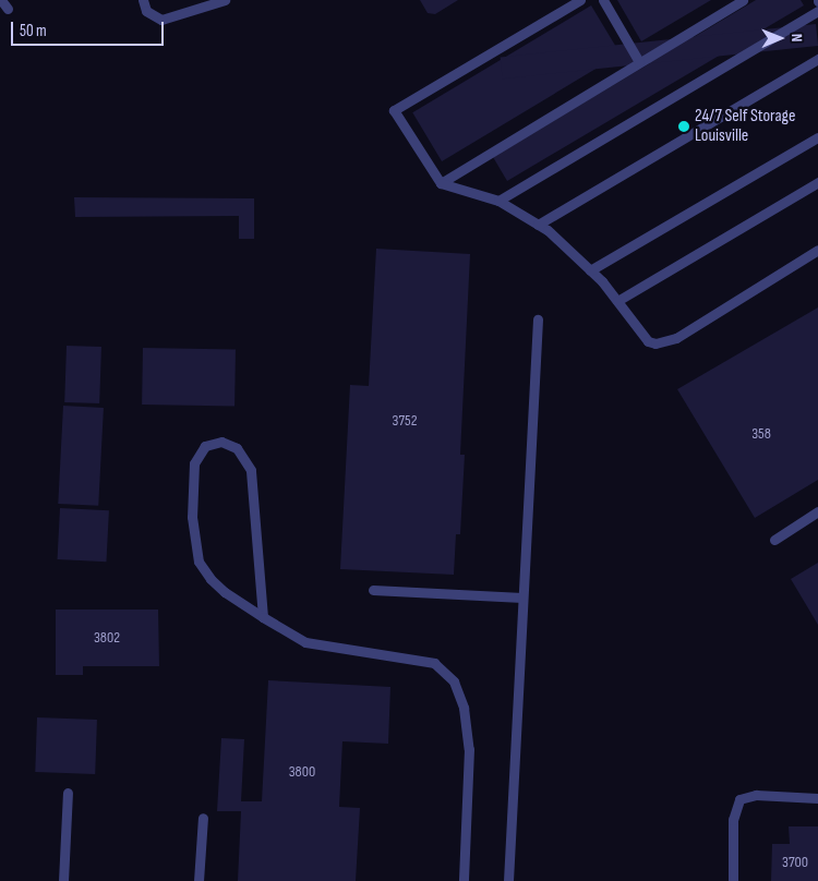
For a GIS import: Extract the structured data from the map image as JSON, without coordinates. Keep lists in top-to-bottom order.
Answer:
{
  "places": ["24/7 Self Storage Louisville"],
  "house_numbers": [
    "3752",
    "358",
    "3802",
    "3800",
    "3700"
  ],
  "scale_bar": "50 m",
  "north": "right"
}
